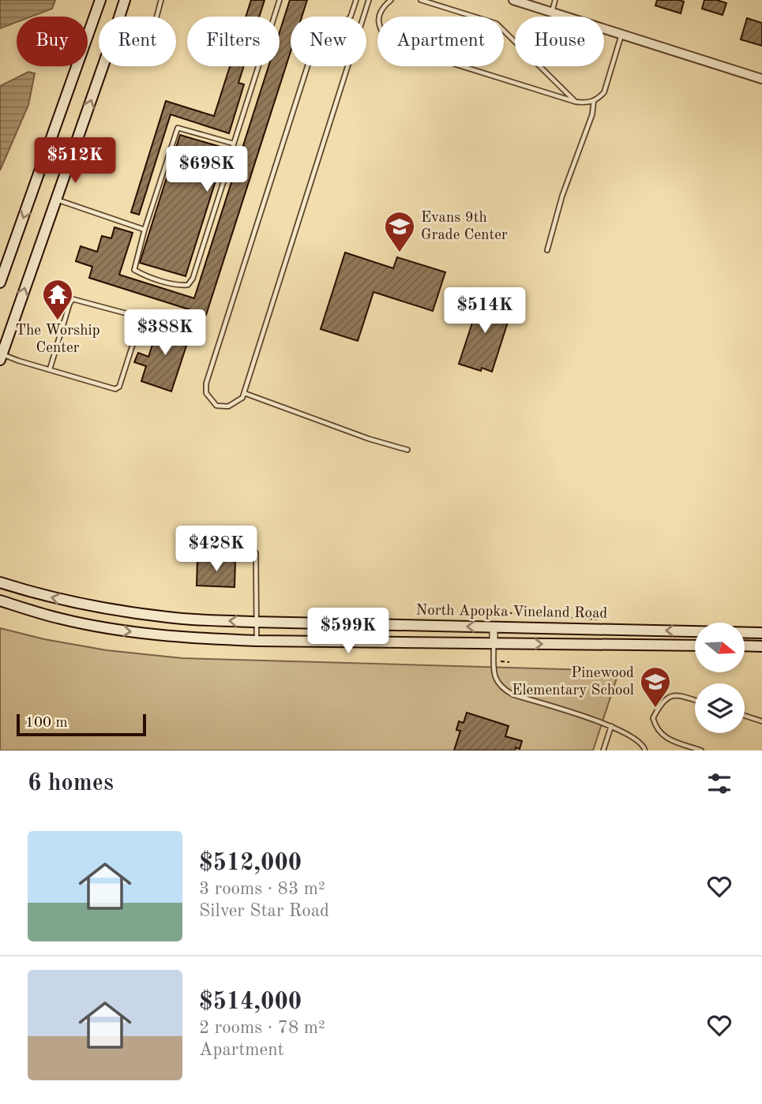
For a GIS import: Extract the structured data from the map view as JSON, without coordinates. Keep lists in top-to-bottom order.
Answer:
{
  "streets": {
    "main road": ["North Apopka Vineland Road"]
  },
  "places": {
    "school or university": ["Evans 9th Grade Center", "Pinewood Elementary School"],
    "temple": ["The Worship Center"]
  },
  "scale_bar": "100 m",
  "north": "right",
  "page": {
    "chip": [
      "Buy",
      "Rent",
      "Filters",
      "New",
      "Apartment",
      "House"
    ],
    "price": [
      "$512K",
      "$698K",
      "$514K",
      "$388K",
      "$428K",
      "$599K"
    ],
    "scale": "100 m",
    "heading": "6 homes",
    "list": [
      {
        "name": "$512,000",
        "note": "3 rooms · 83 m² · Silver Star Road"
      },
      {
        "name": "$514,000",
        "note": "2 rooms · 78 m² · Apartment"
      }
    ]
  }
}
